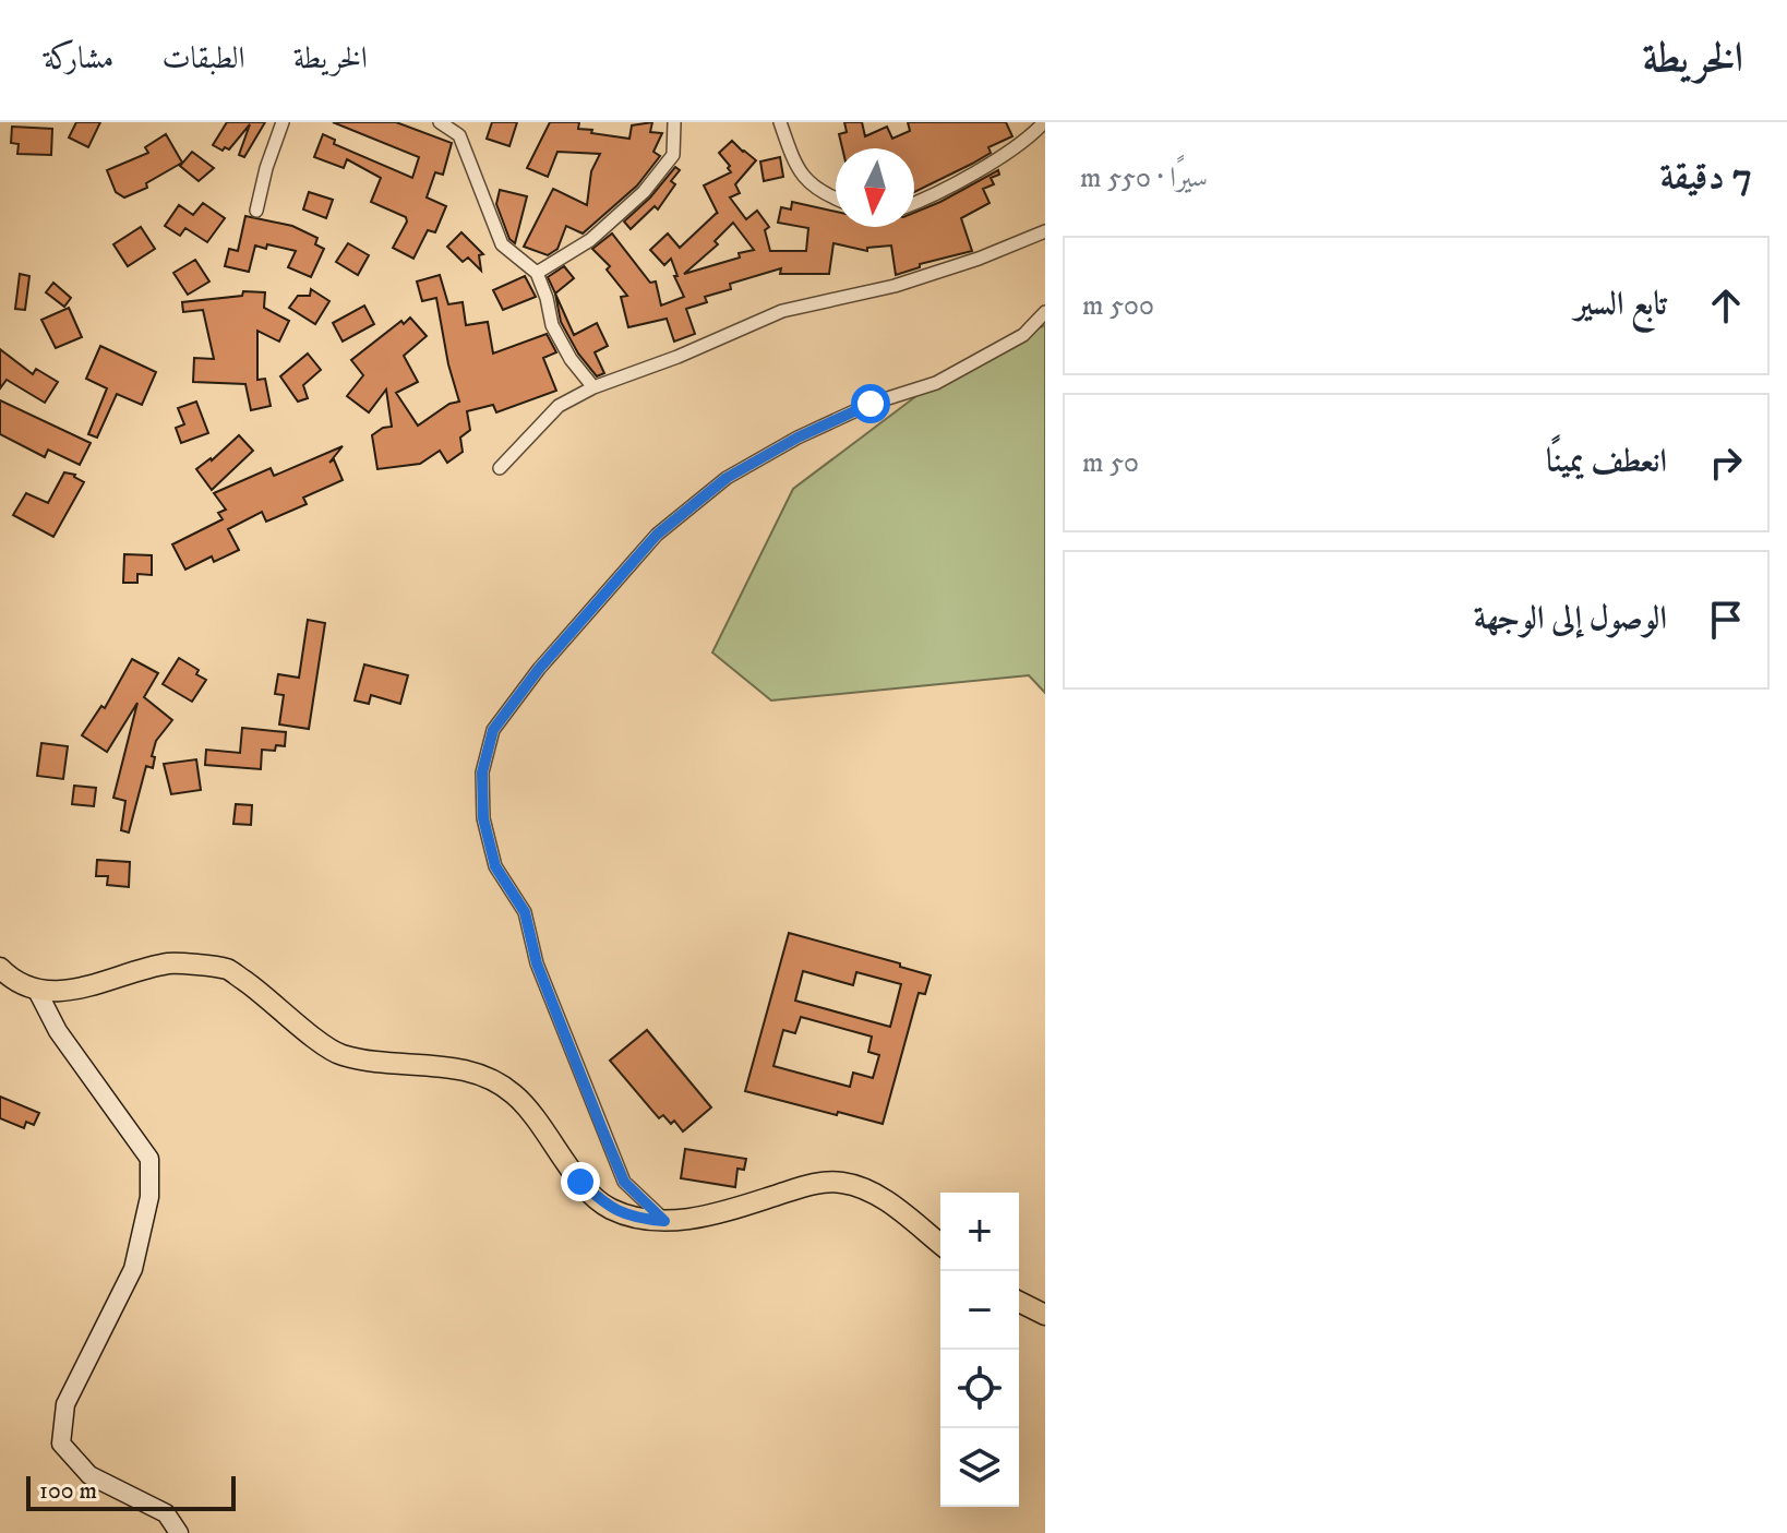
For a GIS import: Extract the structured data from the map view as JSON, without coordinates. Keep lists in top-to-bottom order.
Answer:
{
  "scale_bar": "100 m",
  "north": "bottom",
  "page": {
    "header": "الخريطة",
    "nav": ["الخريطة", "الطبقات", "مشاركة"],
    "heading": ["7 دقيقة", "سيرًا · 550 m"],
    "list": [
      ["تابع السير", "500 m"],
      ["انعطف يمينًا", "50 m"],
      "الوصول إلى الوجهة"
    ],
    "map_buttons": ["+", "−"],
    "scale": "100 m"
  }
}
